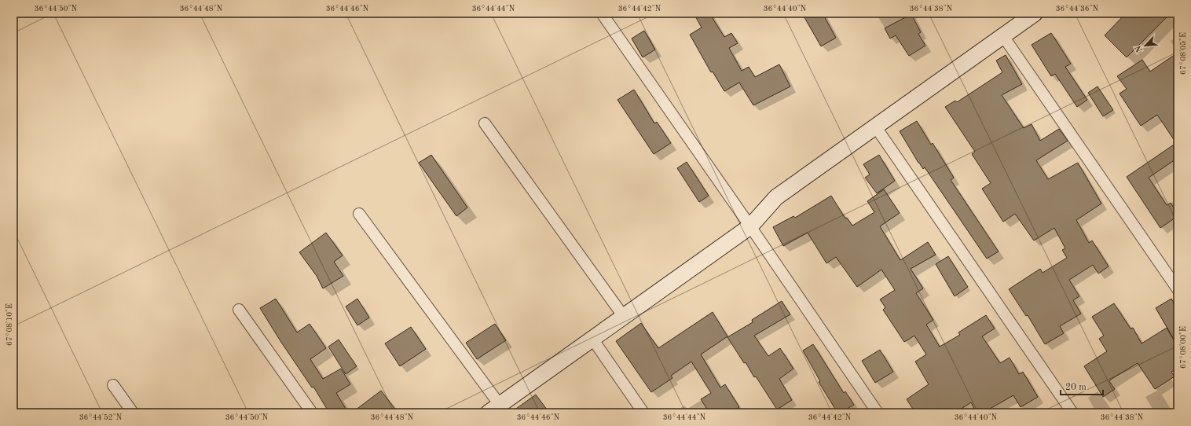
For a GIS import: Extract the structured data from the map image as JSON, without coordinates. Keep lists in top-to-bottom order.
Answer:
{
  "scale_bar": "20 m",
  "north": "bottom left",
  "coordinates": [
    "36°44'50\"N",
    "36°44'48\"N",
    "36°44'46\"N",
    "36°44'44\"N",
    "36°44'42\"N",
    "36°44'40\"N",
    "36°44'38\"N",
    "36°44'36\"N",
    "67°08'05\"E",
    "67°08'10\"E",
    "67°08'00\"E",
    "36°44'52\"N"
  ]
}
